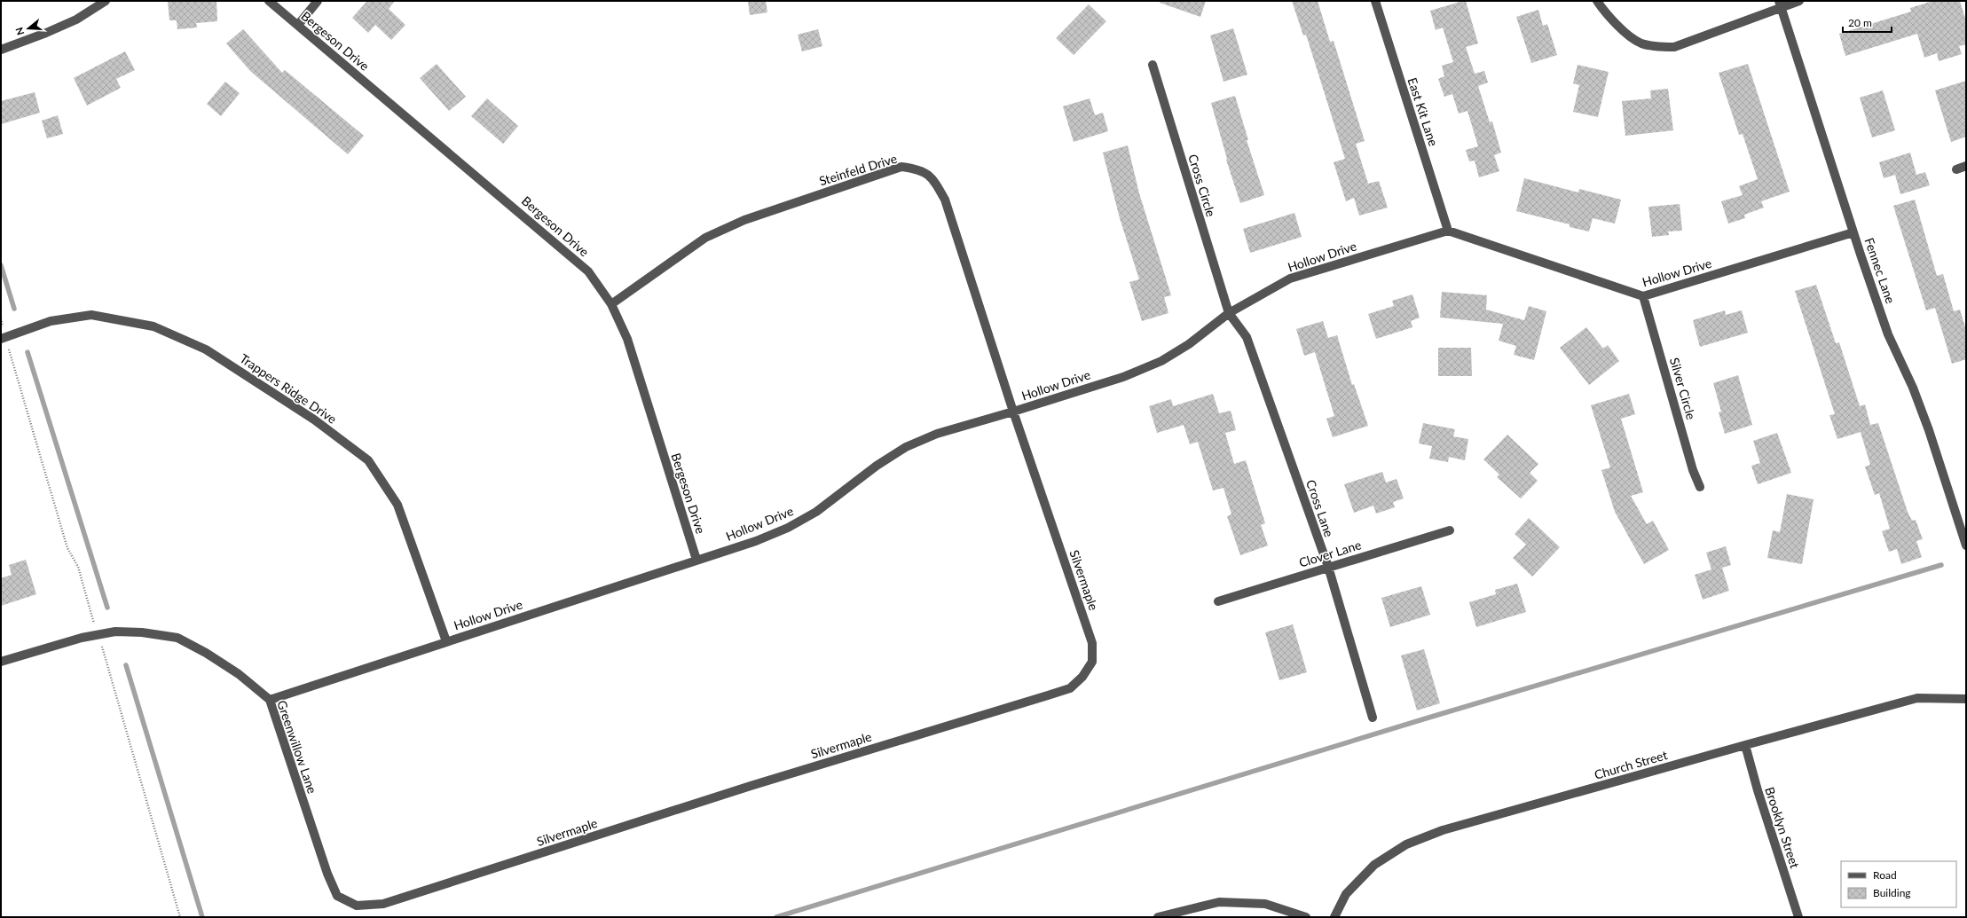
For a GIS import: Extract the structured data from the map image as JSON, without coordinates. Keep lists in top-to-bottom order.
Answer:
{
  "streets": {
    "street": [
      "Bergeson Drive",
      "East Kit Lane",
      "Steinfeld Drive",
      "Cross Circle",
      "Hollow Drive",
      "Fennec Lane",
      "Trappers Ridge Drive",
      "Silver Circle",
      "Cross Lane",
      "Clover Lane",
      "Silvermaple",
      "Greenwillow Lane",
      "Church Street",
      "Brooklyn Street"
    ]
  },
  "crossings": [
    ["Bergeson Drive", "Steinfeld Drive"],
    ["Bergeson Drive", "Hollow Drive"],
    ["East Kit Lane", "Hollow Drive"],
    ["Steinfeld Drive", "Hollow Drive"],
    ["Steinfeld Drive", "Silvermaple"],
    ["Cross Circle", "Hollow Drive"],
    ["Cross Circle", "Cross Lane"],
    ["Hollow Drive", "Fennec Lane"],
    ["Hollow Drive", "Trappers Ridge Drive"],
    ["Hollow Drive", "Silver Circle"],
    ["Hollow Drive", "Cross Lane"],
    ["Hollow Drive", "Silvermaple"],
    ["Hollow Drive", "Greenwillow Lane"],
    ["Cross Lane", "Clover Lane"],
    ["Silvermaple", "Greenwillow Lane"],
    ["Church Street", "Brooklyn Street"]
  ],
  "legend": ["Road", "Building"],
  "scale_bar": "20 m",
  "north": "left"
}
